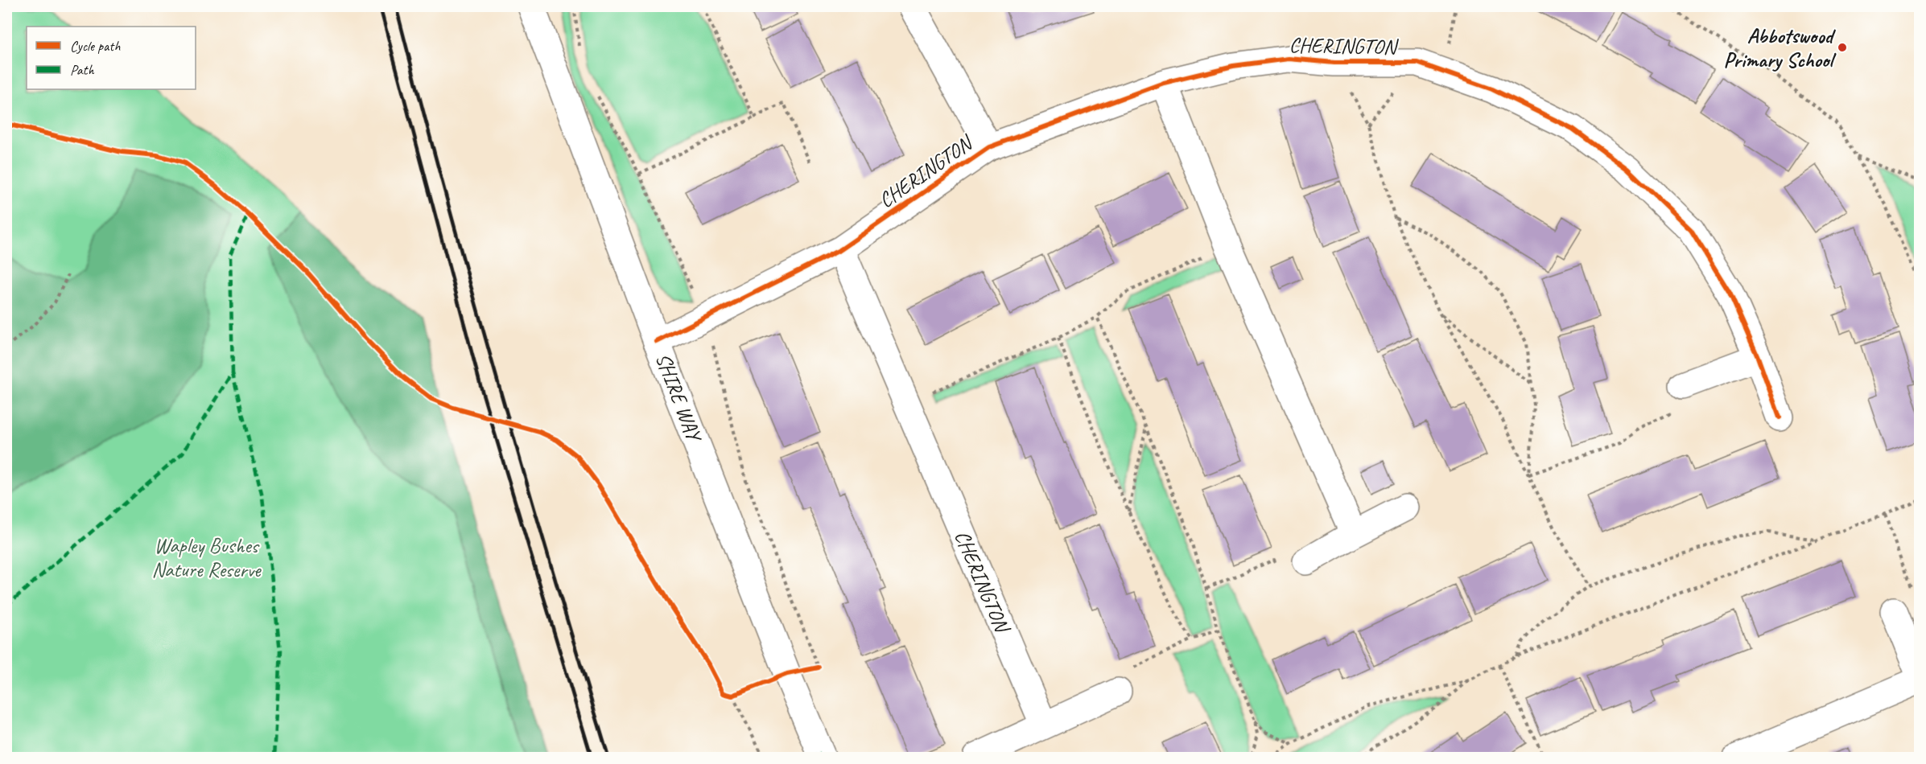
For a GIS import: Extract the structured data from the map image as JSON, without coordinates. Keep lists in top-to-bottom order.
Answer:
{
  "streets": {
    "street": ["CHERINGTON", "SHIRE WAY"]
  },
  "crossings": [
    ["CHERINGTON", "SHIRE WAY"]
  ],
  "parks": ["Wapley Bushes Nature Reserve"],
  "places": ["Abbotswood Primary School"],
  "legend": ["Cycle path", "Path"]
}
